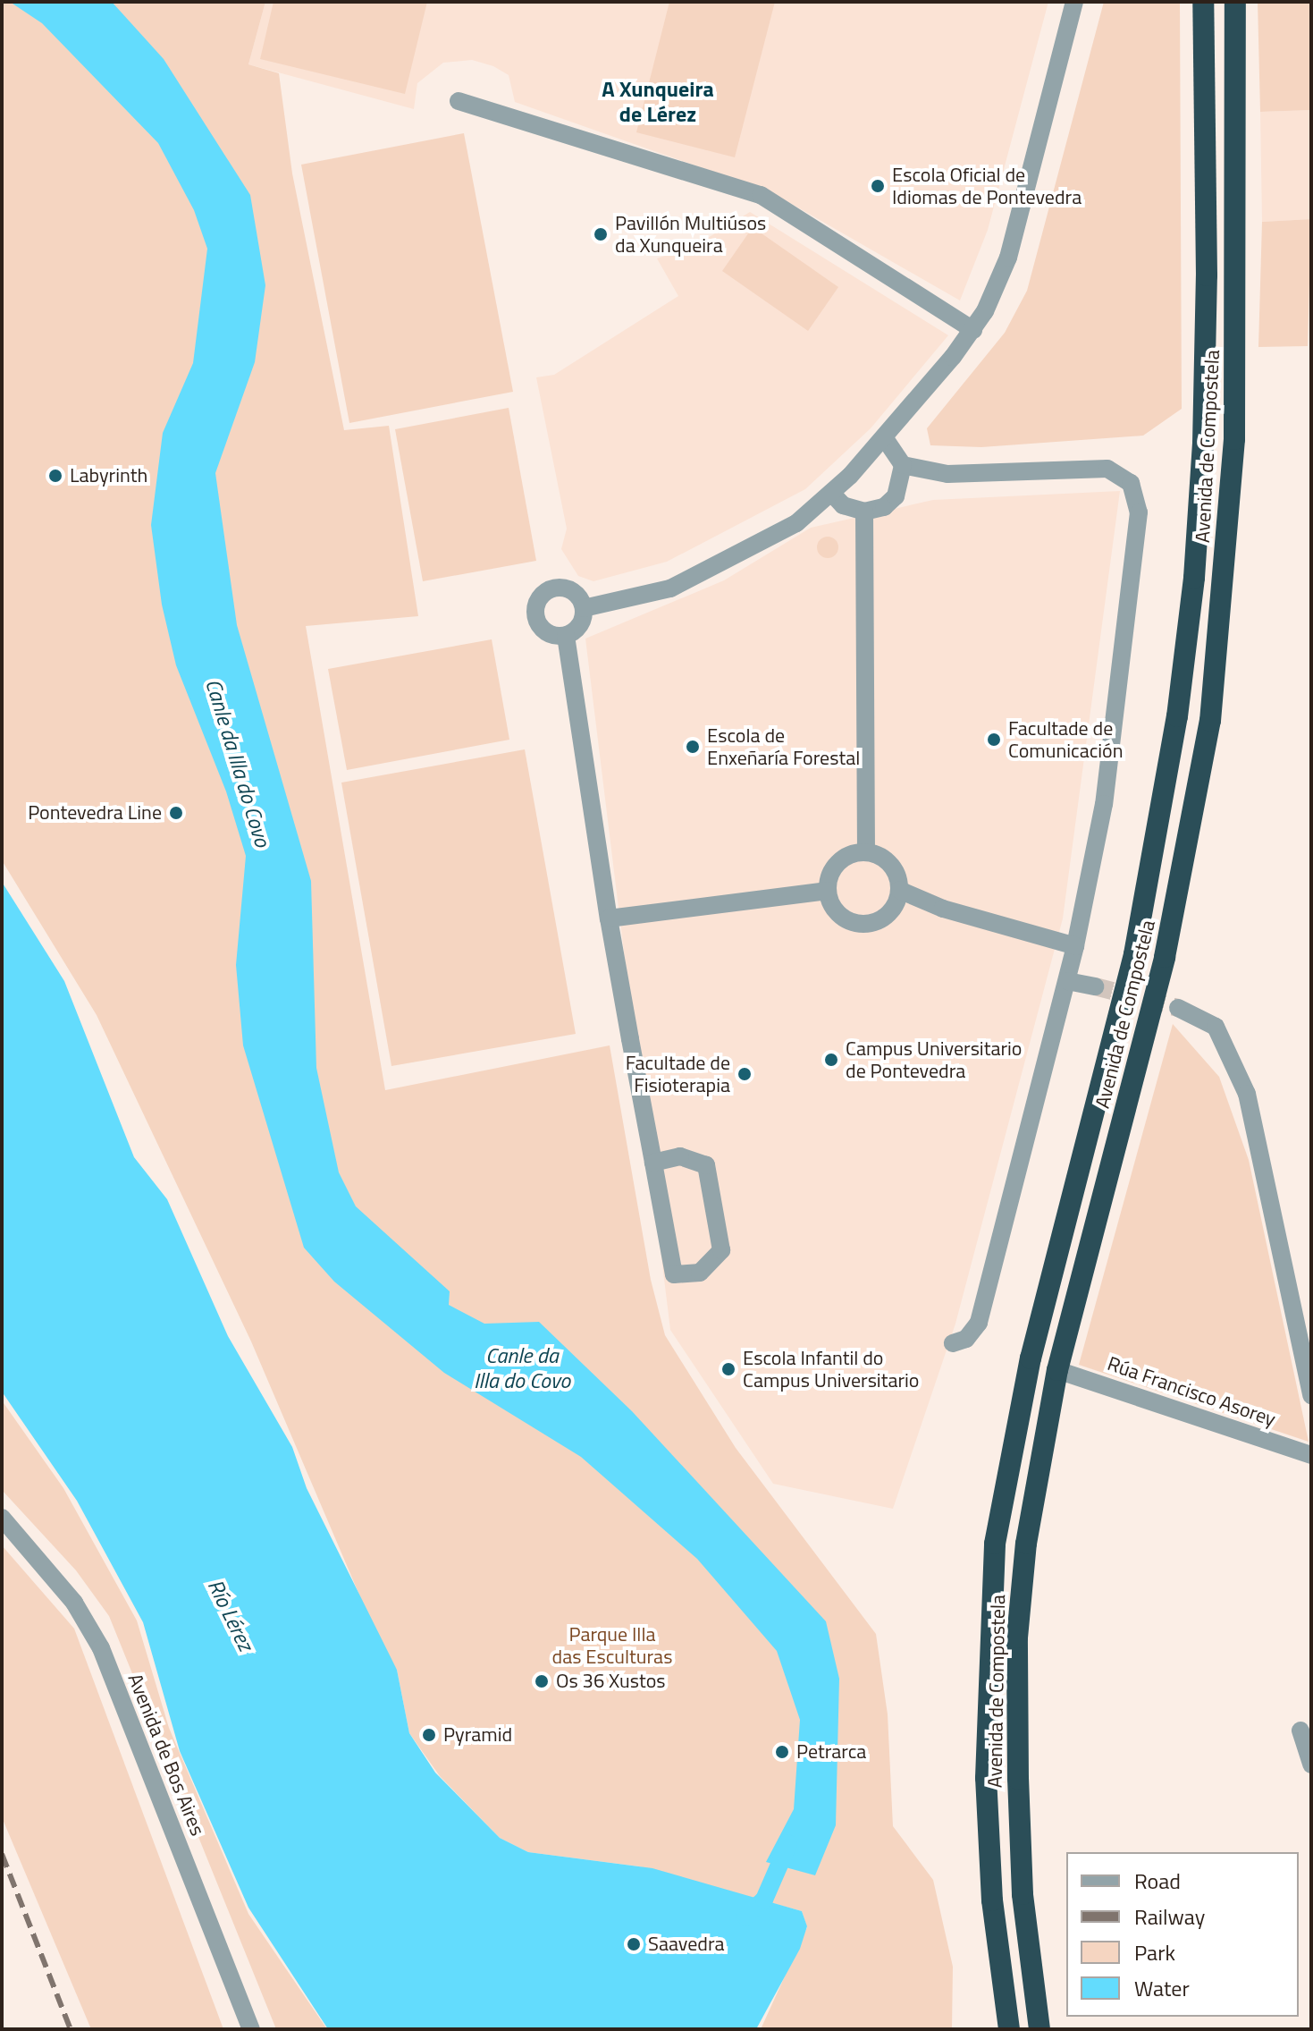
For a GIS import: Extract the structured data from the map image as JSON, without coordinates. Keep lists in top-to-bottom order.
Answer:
{
  "streets": {
    "highway": ["Avenida de Compostela"],
    "street": ["Rúa Francisco Asorey", "Avenida de Bos Aires"]
  },
  "crossings": [
    ["Avenida de Compostela", "Rúa Francisco Asorey"]
  ],
  "districts": ["A Xunqueira de Lérez"],
  "water": ["Canle da Illa do Covo", "Río Lérez"],
  "parks": ["Parque Illa das Esculturas"],
  "places": [
    "Escola Oficial de Idiomas de Pontevedra",
    "Pavillón Multiúsos da Xunqueira",
    "Labyrinth",
    "Facultade de Comunicación",
    "Escola de Enxeñaría Forestal",
    "Pontevedra Line",
    "Campus Universitario de Pontevedra",
    "Facultade de Fisioterapia",
    "Escola Infantil do Campus Universitario",
    "Os 36 Xustos",
    "Pyramid",
    "Petrarca",
    "Saavedra"
  ],
  "legend": [
    "Road",
    "Railway",
    "Park",
    "Water"
  ]
}
